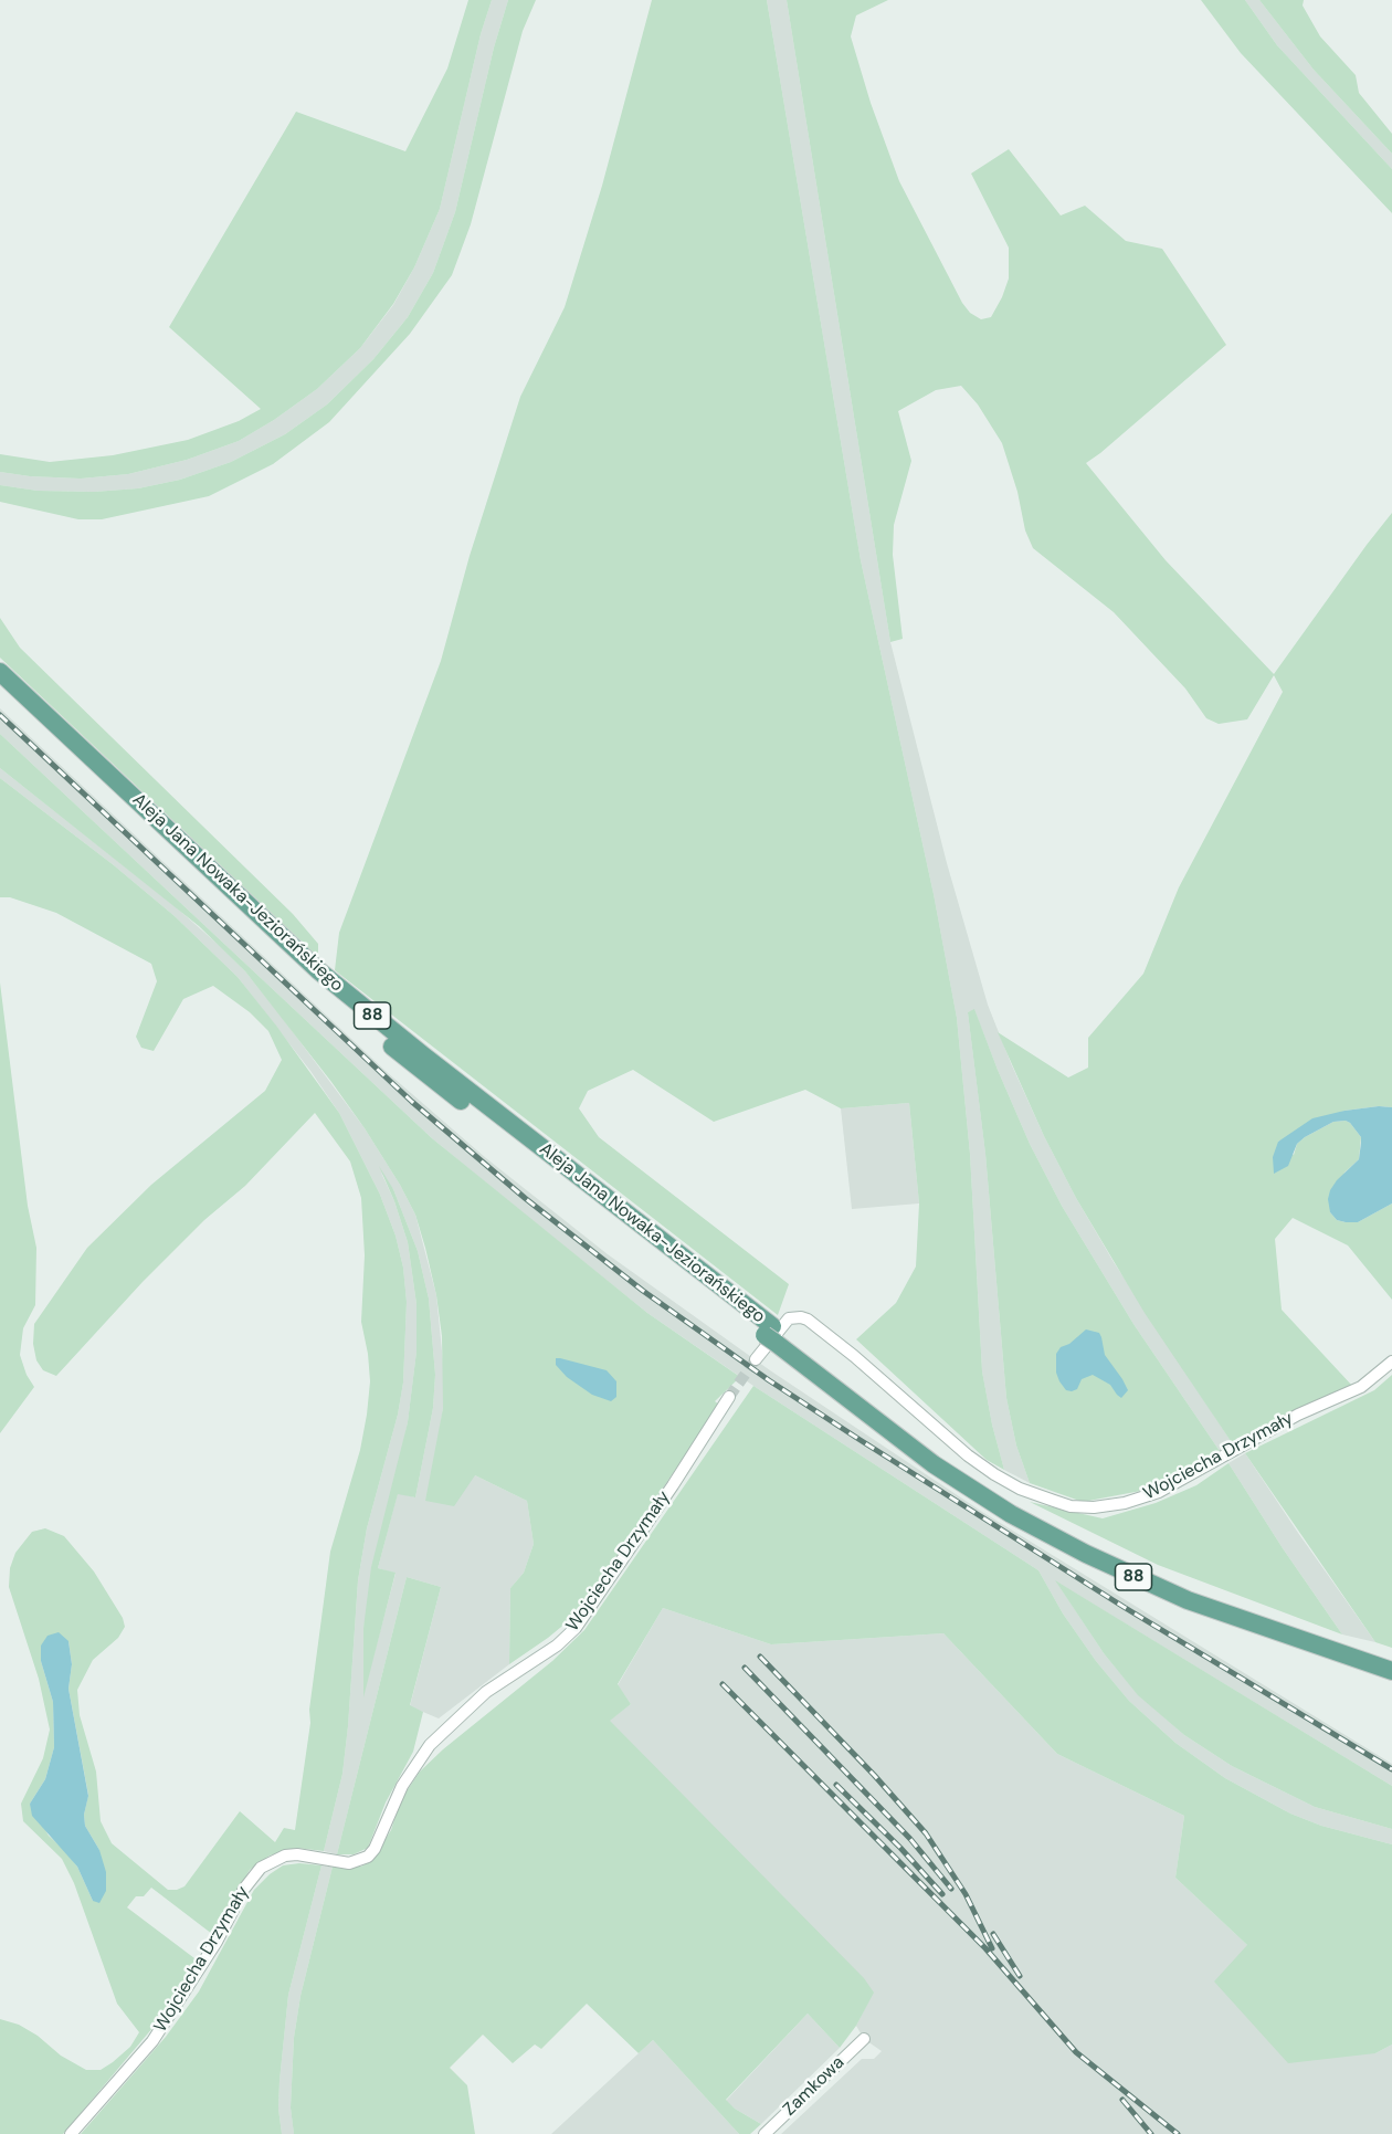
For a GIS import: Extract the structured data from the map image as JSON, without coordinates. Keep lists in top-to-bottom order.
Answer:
{
  "streets": {
    "main road": ["Aleja Jana Nowaka-Jeziorańskiego", "88"],
    "street": ["Wojciecha Drzymały", "Zamkowa"]
  }
}
